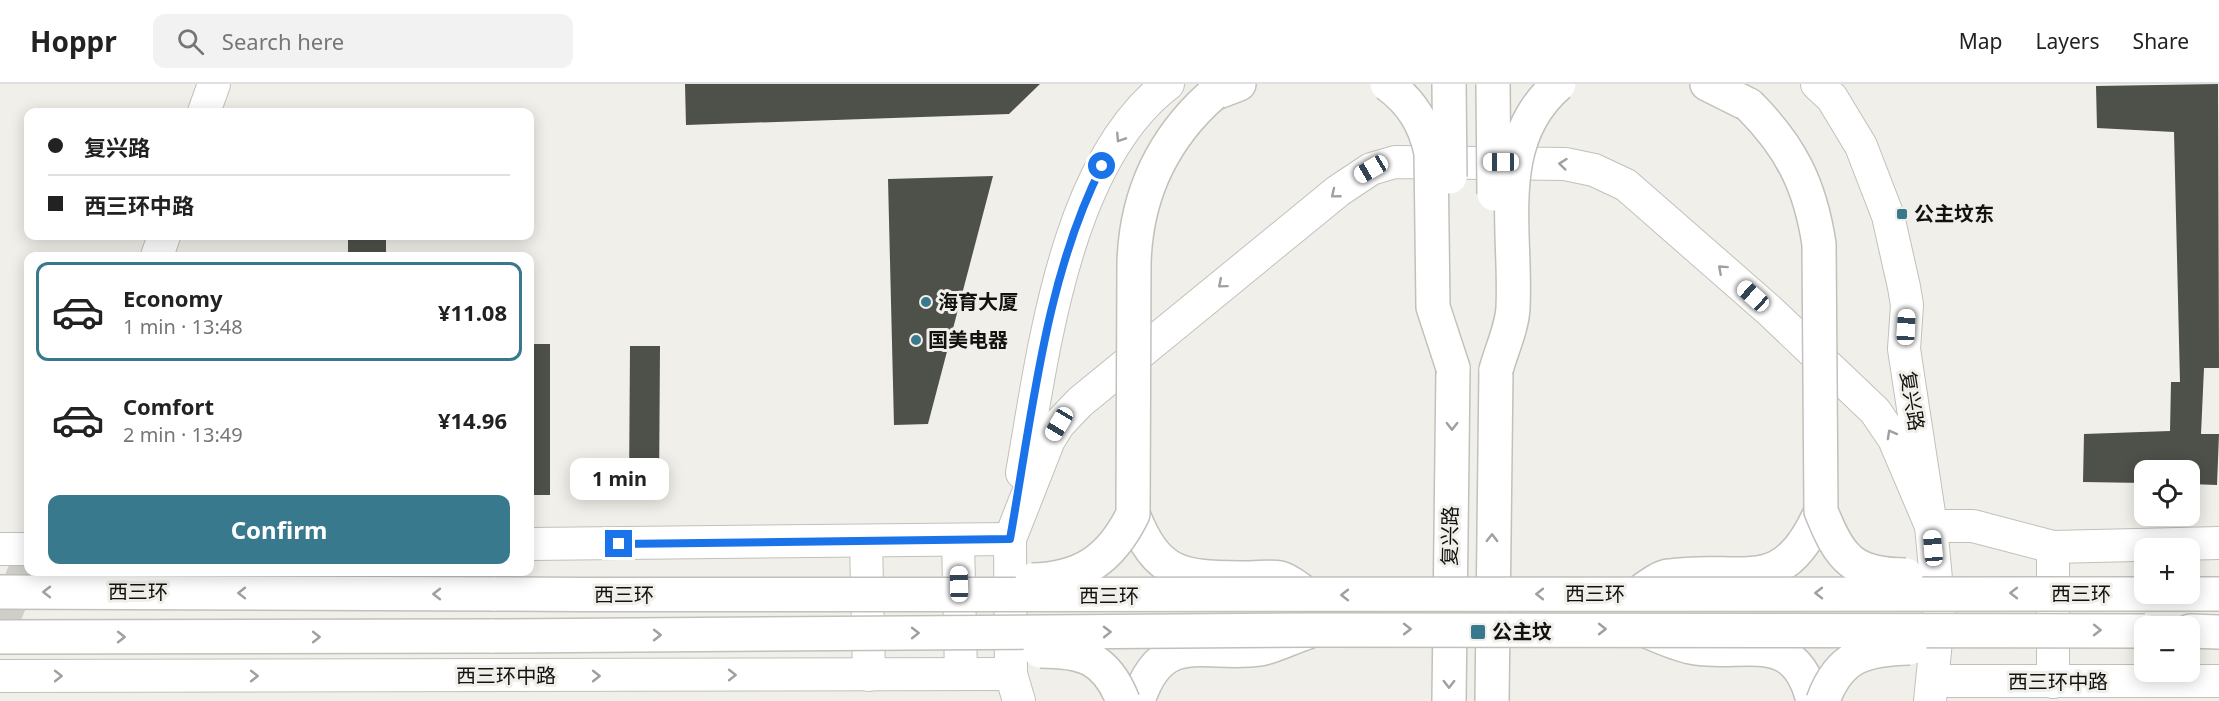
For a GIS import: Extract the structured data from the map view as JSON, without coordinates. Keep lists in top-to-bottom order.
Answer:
{
  "streets": {
    "highway": ["复兴路", "西三环"],
    "street": ["西三环中路"]
  },
  "crossings": [
    ["复兴路", "西三环中路"]
  ],
  "places": {
    "transit": ["公主坟东", "公主坟"],
    "other": ["海育大厦", "国美电器"]
  },
  "page": {
    "header": "Hoppr",
    "search": "Search here",
    "nav": ["Map", "Layers", "Share"],
    "banner": ["复兴路", "西三环中路"],
    "list": [
      {
        "name": "Economy",
        "note": "1 min · 13:48",
        "value": "¥11.08"
      },
      {
        "name": "Comfort",
        "note": "2 min · 13:49",
        "value": "¥14.96"
      }
    ],
    "bubble": "1 min",
    "map_buttons": ["+", "−"],
    "buttons": "Confirm"
  }
}
